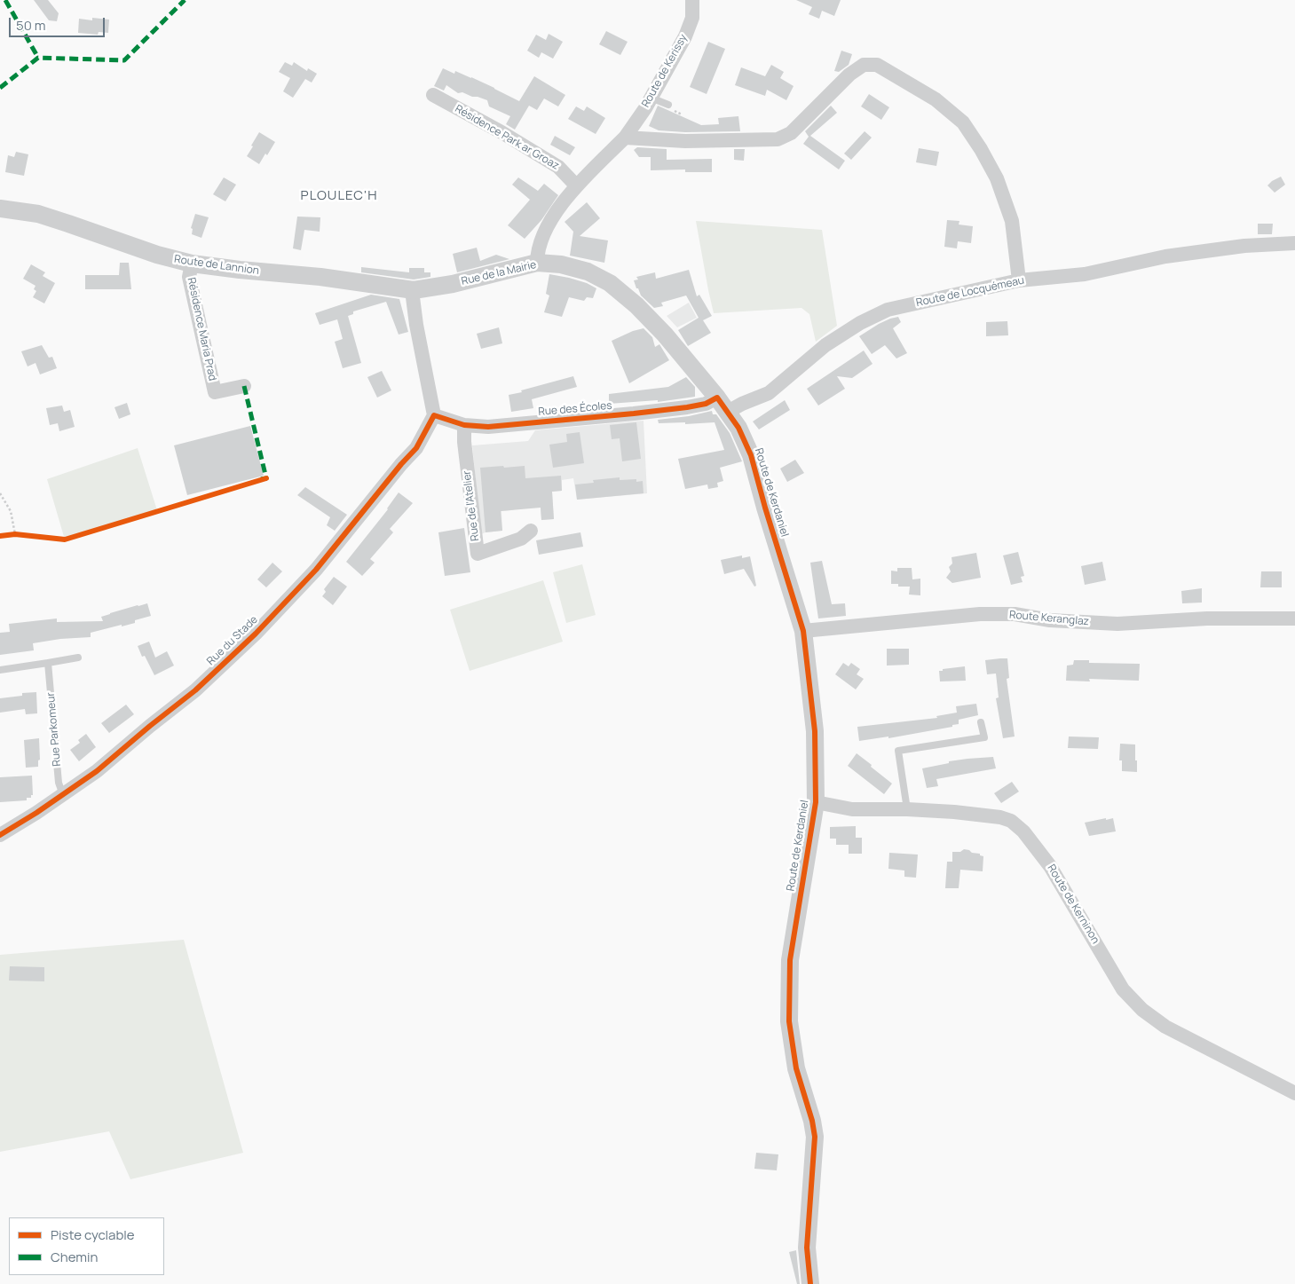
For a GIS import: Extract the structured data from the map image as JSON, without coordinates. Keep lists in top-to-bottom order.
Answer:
{
  "streets": {
    "street": [
      "Route de Kerissy",
      "Résidence Park ar Groaz",
      "Route de Lannion",
      "Rue de la Mairie",
      "Route de Locquémeau",
      "Résidence Maria Prad",
      "Rue des Écoles",
      "Route de Kerdaniel",
      "Rue de l'Atelier",
      "Route Keranglaz",
      "Rue du Stade",
      "Route de Kerninon"
    ],
    "lane": ["Rue Parkomeur"]
  },
  "crossings": [
    ["Route de Kerissy", "Résidence Park ar Groaz"],
    ["Route de Kerissy", "Rue de la Mairie"],
    ["Route de Lannion", "Rue de la Mairie"],
    ["Route de Lannion", "Résidence Maria Prad"],
    ["Rue de la Mairie", "Rue des Écoles"],
    ["Rue de la Mairie", "Route de Kerdaniel"],
    ["Route de Locquémeau", "Route de Kerdaniel"],
    ["Rue des Écoles", "Route de Kerdaniel"],
    ["Rue des Écoles", "Rue de l'Atelier"],
    ["Rue des Écoles", "Rue du Stade"],
    ["Route de Kerdaniel", "Route Keranglaz"],
    ["Route de Kerdaniel", "Route de Kerninon"],
    ["Rue du Stade", "Rue Parkomeur"]
  ],
  "districts": ["PLOULEC'H"],
  "legend": ["Piste cyclable", "Chemin"],
  "scale_bar": "50 m"
}
